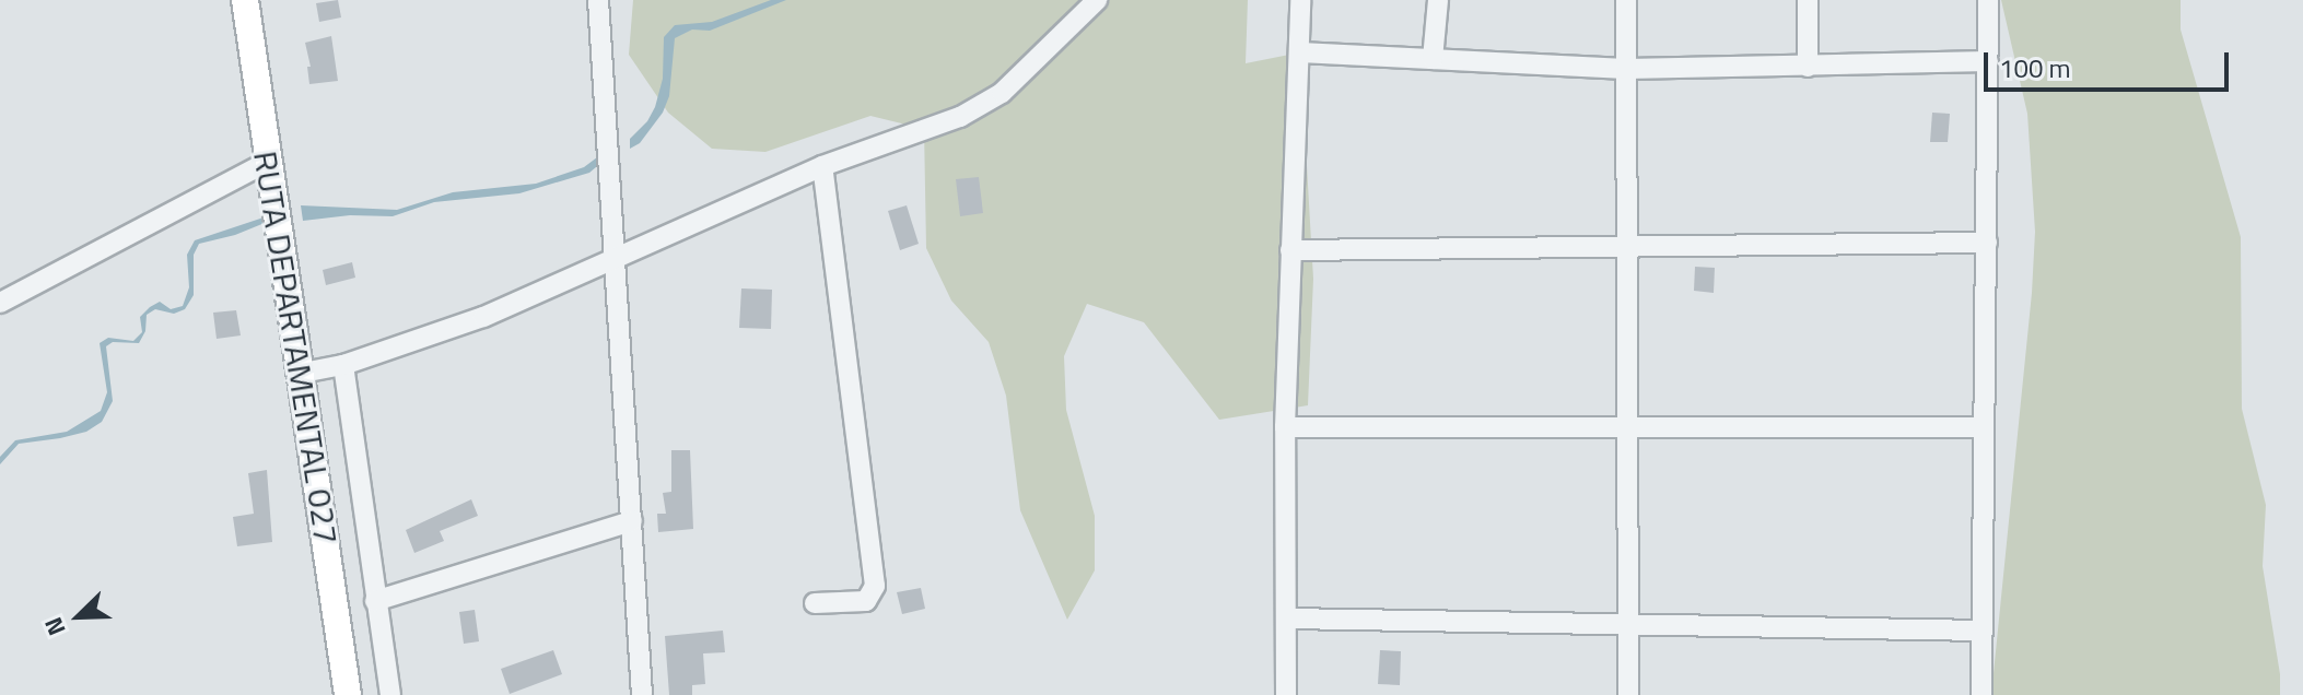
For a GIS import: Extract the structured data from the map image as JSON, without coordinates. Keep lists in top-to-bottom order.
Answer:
{
  "streets": {
    "main road": ["RUTA DEPARTAMENTAL 027"]
  },
  "scale_bar": "100 m",
  "north": "bottom left"
}
